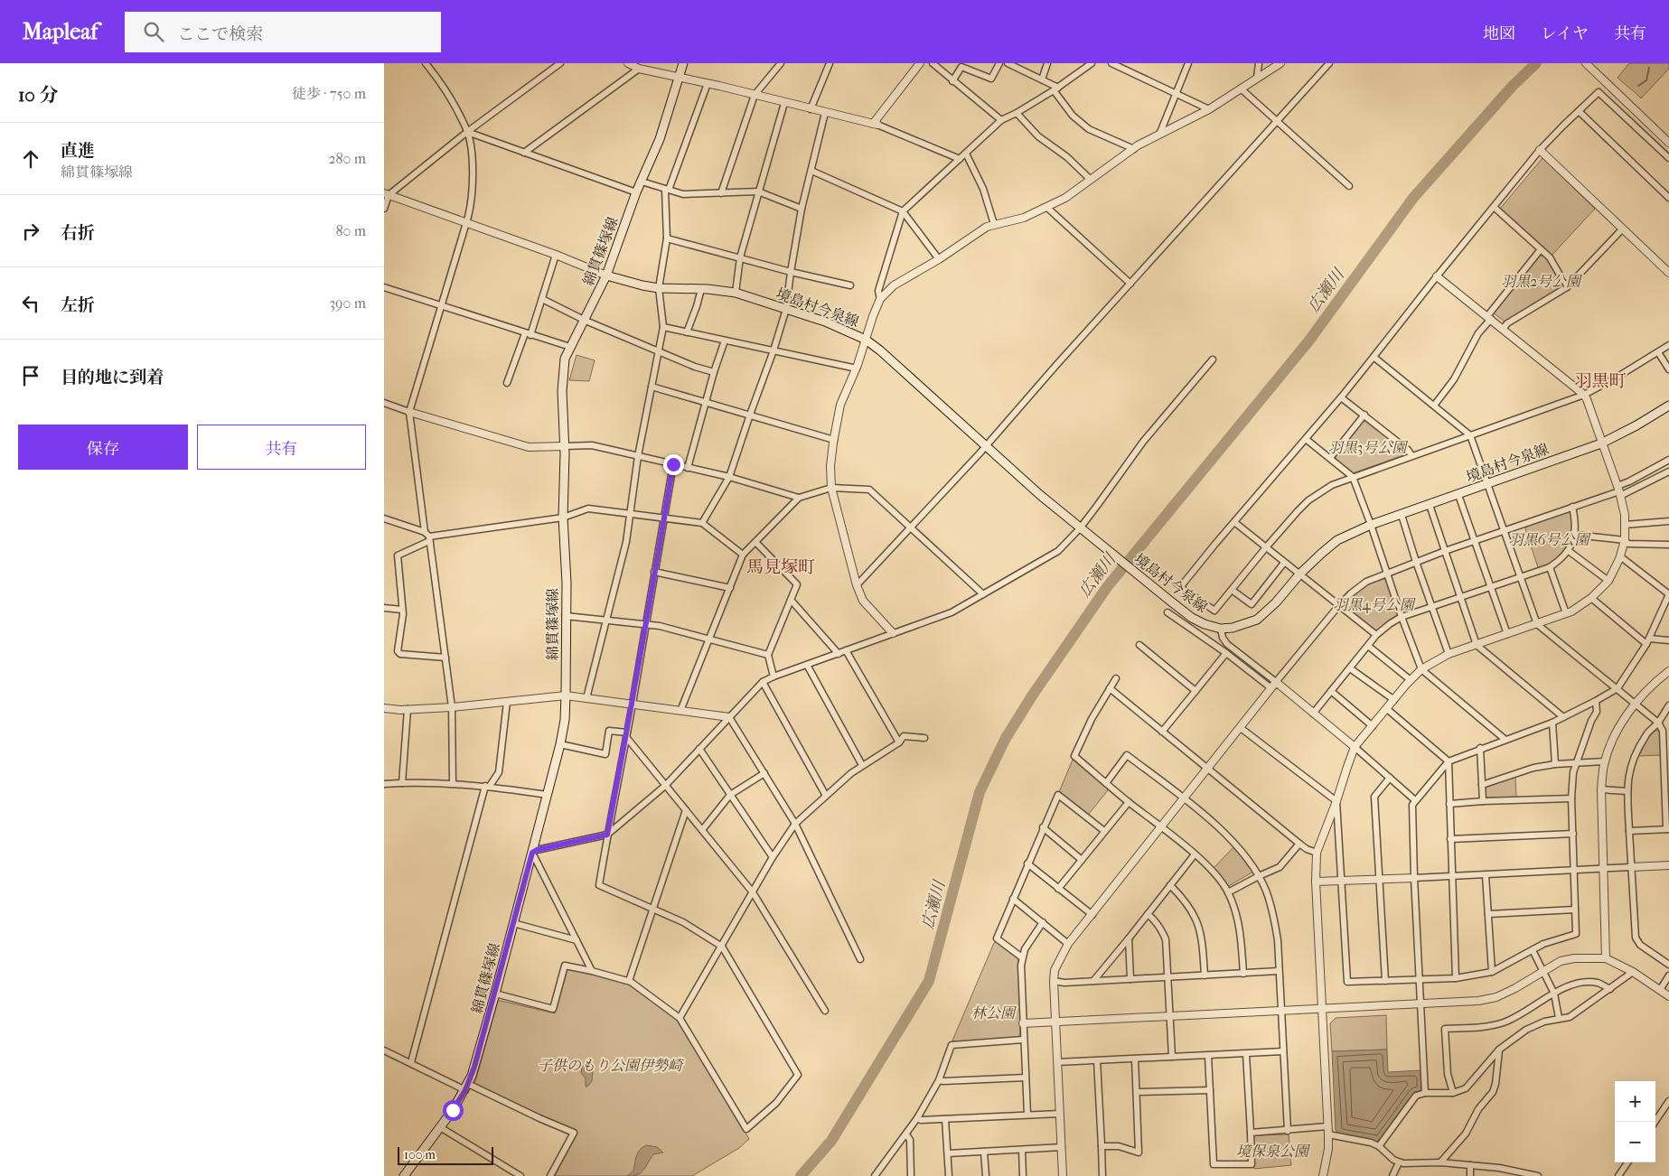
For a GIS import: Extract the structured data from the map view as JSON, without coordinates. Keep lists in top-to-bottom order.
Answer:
{
  "streets": {
    "main road": ["綿貫篠塚線", "境島村今泉線"]
  },
  "crossings": [
    ["綿貫篠塚線", "境島村今泉線"]
  ],
  "districts": ["羽黒町", "馬見塚町"],
  "water": ["広瀬川"],
  "parks": [
    "羽黒2号公園",
    "羽黒3号公園",
    "羽黒6号公園",
    "羽黒4号公園",
    "林公園",
    "子供のもり公園伊勢崎",
    "境保泉公園"
  ],
  "scale_bar": "100 m",
  "page": {
    "header": "Mapleaf",
    "search": "ここで検索",
    "nav": ["地図", "レイヤ", "共有"],
    "heading": ["10 分", "徒歩 · 750 m"],
    "list": [
      ["直進", "綿貫篠塚線", "280 m"],
      ["右折", "80 m"],
      ["左折", "390 m"],
      "目的地に到着"
    ],
    "buttons": ["保存", "共有"],
    "map_buttons": ["+", "−"],
    "scale": "100 m"
  }
}
